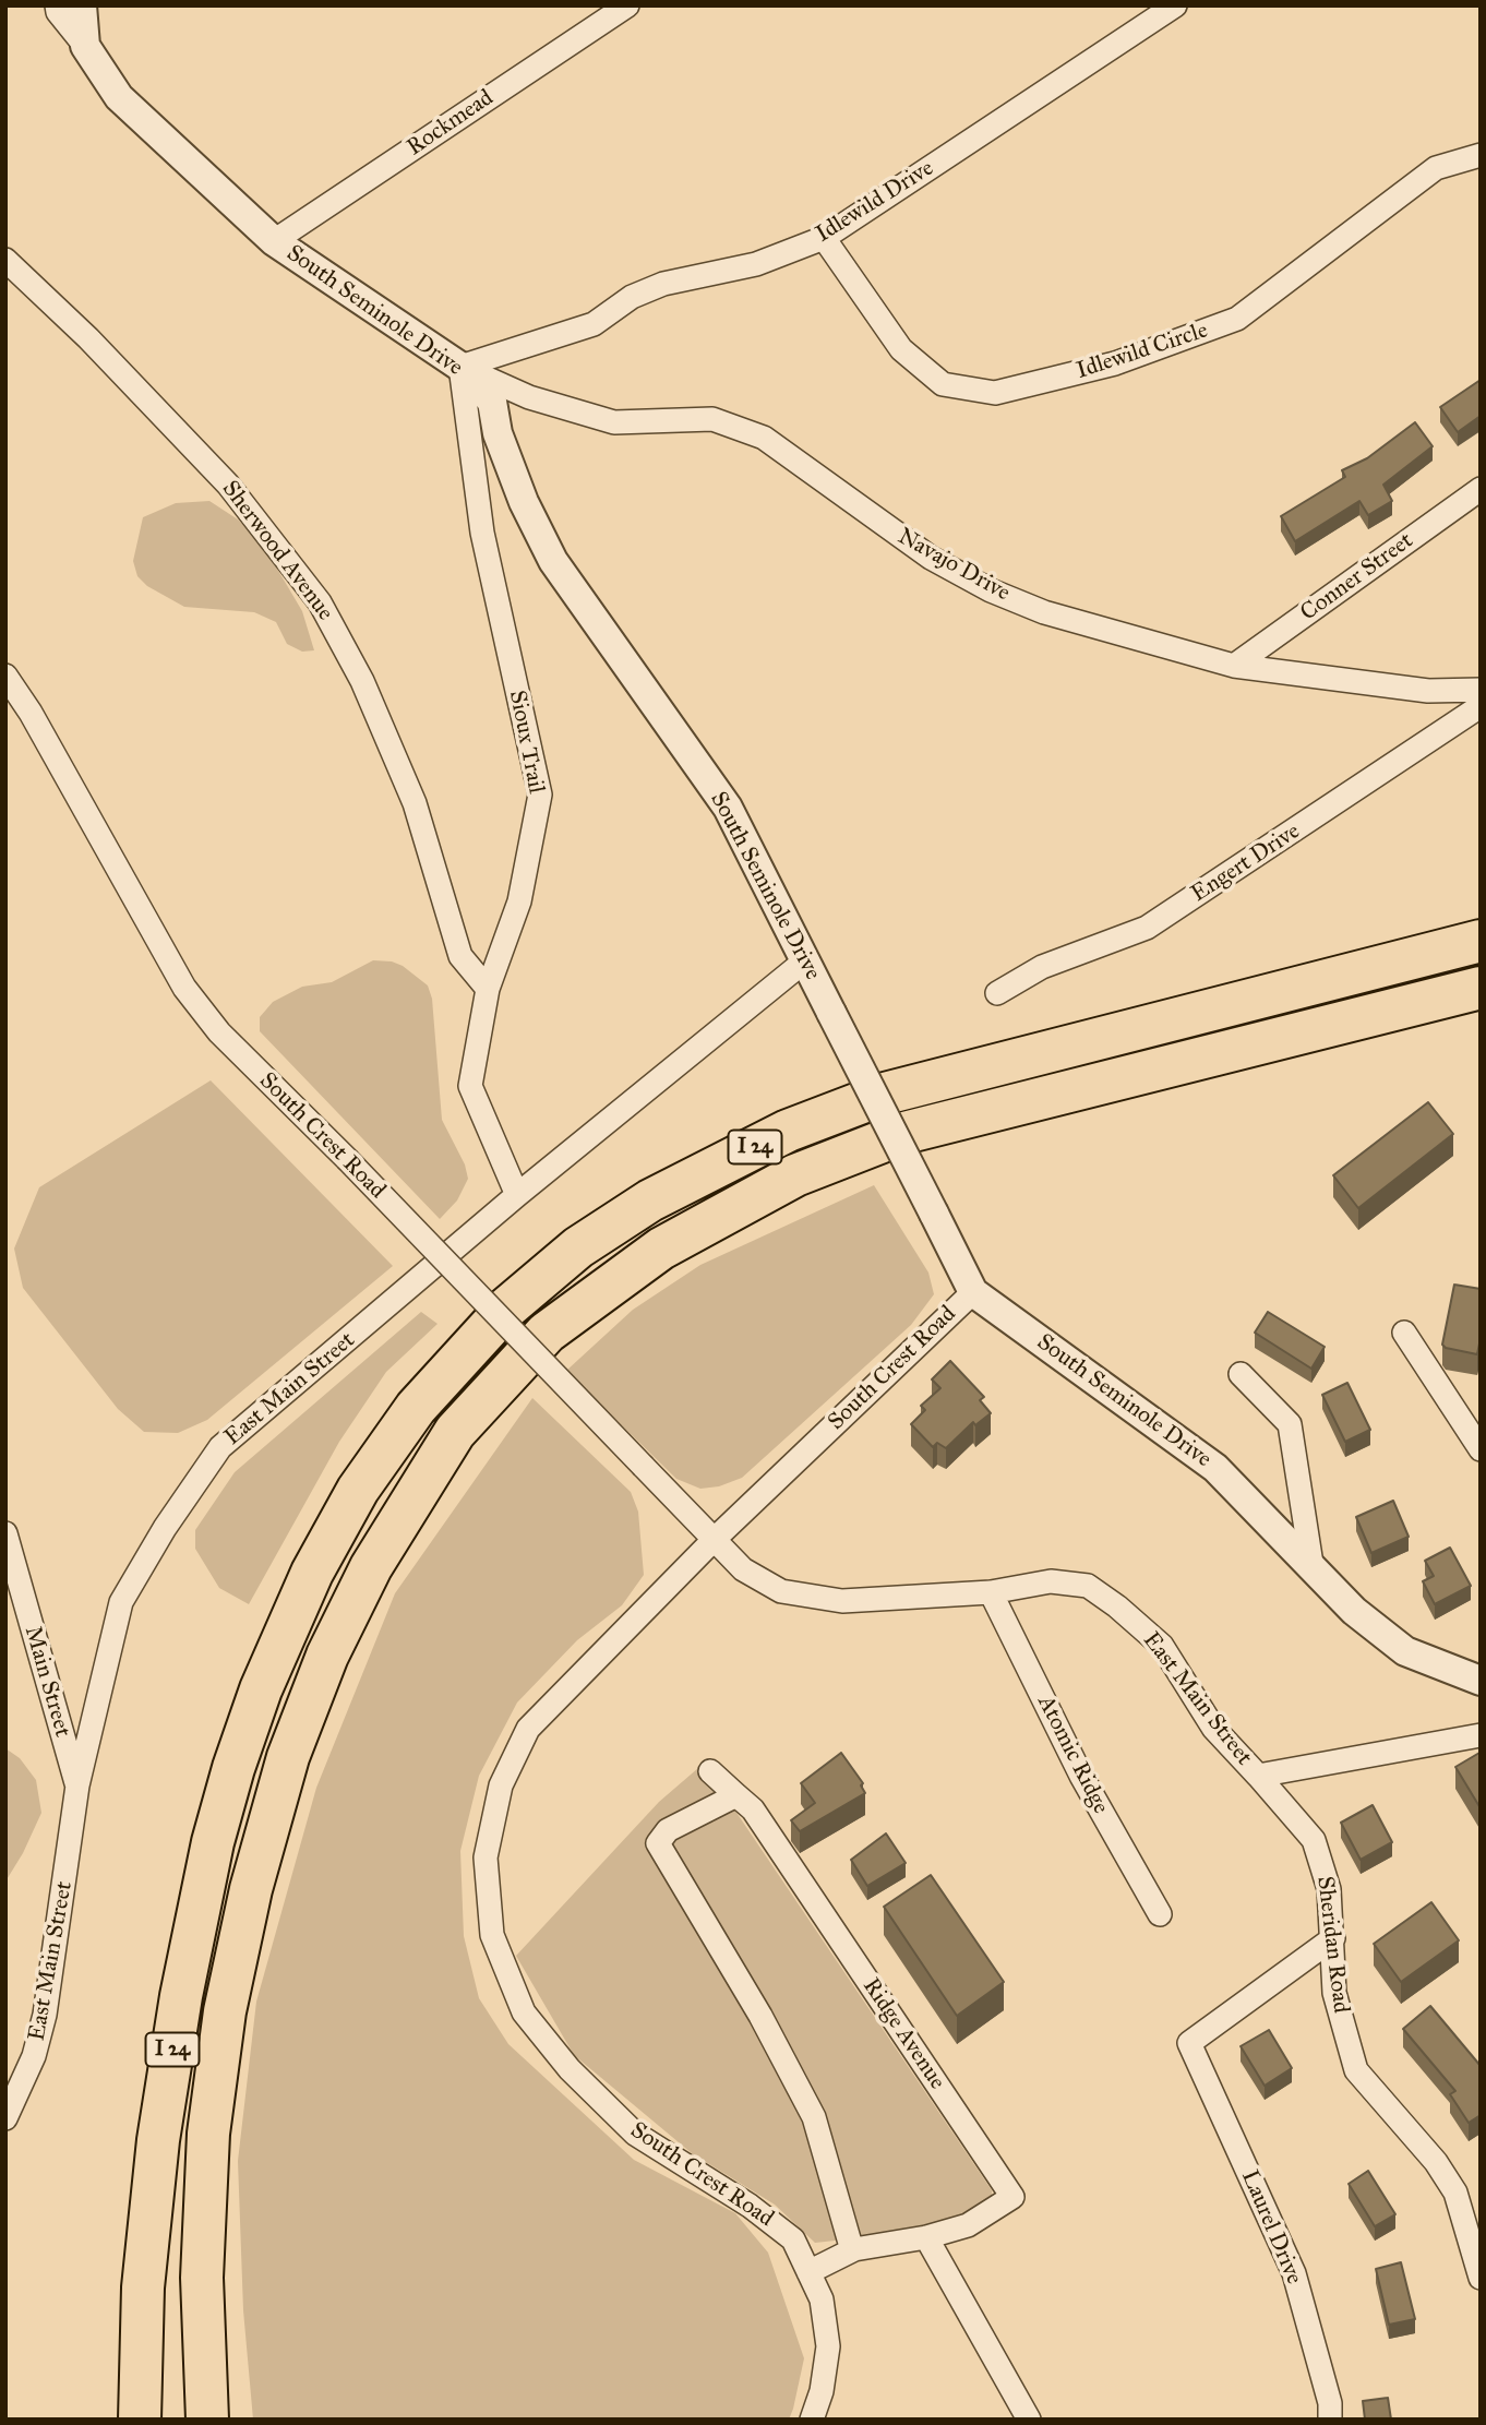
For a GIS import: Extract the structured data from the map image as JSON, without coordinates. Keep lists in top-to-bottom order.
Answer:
{
  "streets": {
    "highway": ["I 24"],
    "street": [
      "Rockmead",
      "Idlewild Drive",
      "South Seminole Drive",
      "Idlewild Circle",
      "Sherwood Avenue",
      "Navajo Drive",
      "Conner Street",
      "Sioux Trail",
      "Engert Drive",
      "South Crest Road",
      "East Main Street",
      "Main Street",
      "Atomic Ridge",
      "Sheridan Road",
      "Ridge Avenue",
      "Laurel Drive"
    ]
  },
  "crossings": [
    ["Rockmead", "South Seminole Drive"],
    ["Idlewild Drive", "South Seminole Drive"],
    ["Idlewild Drive", "Idlewild Circle"],
    ["Idlewild Drive", "Navajo Drive"],
    ["Idlewild Drive", "Sioux Trail"],
    ["South Seminole Drive", "Navajo Drive"],
    ["South Seminole Drive", "Sioux Trail"],
    ["South Seminole Drive", "South Crest Road"],
    ["South Seminole Drive", "East Main Street"],
    ["Sherwood Avenue", "Sioux Trail"],
    ["Navajo Drive", "Conner Street"],
    ["Navajo Drive", "Sioux Trail"],
    ["Sioux Trail", "East Main Street"],
    ["South Crest Road", "East Main Street"],
    ["South Crest Road", "Ridge Avenue"],
    ["East Main Street", "Main Street"],
    ["East Main Street", "Atomic Ridge"],
    ["East Main Street", "Sheridan Road"],
    ["Sheridan Road", "Laurel Drive"]
  ]
}
